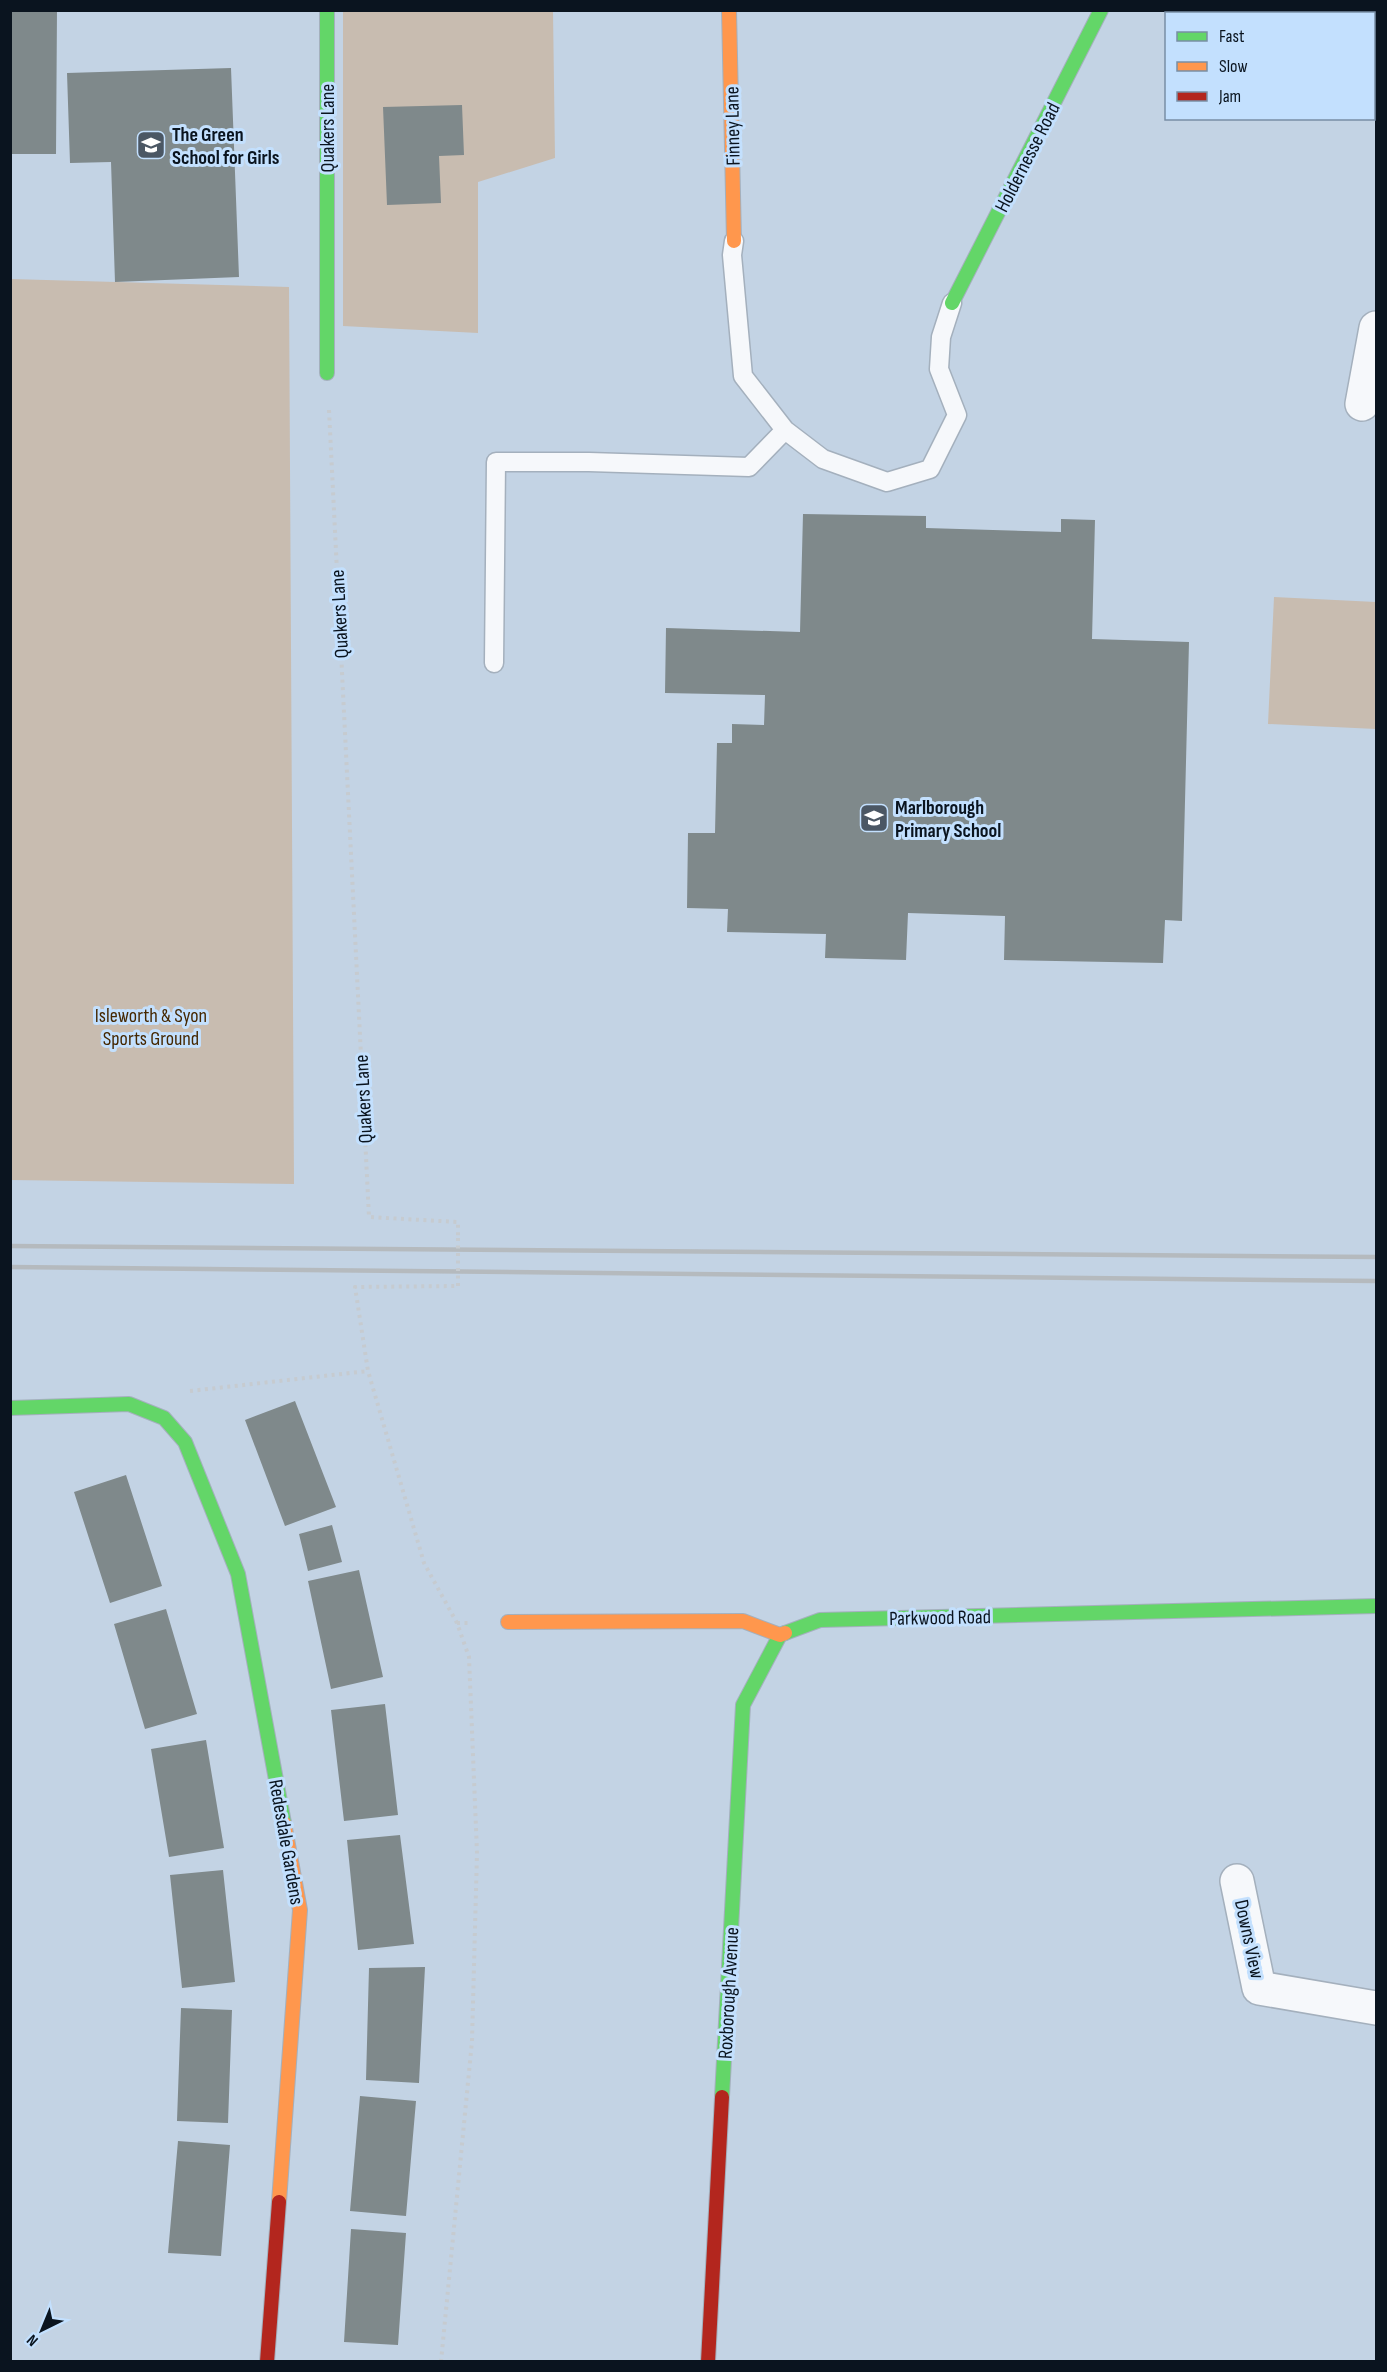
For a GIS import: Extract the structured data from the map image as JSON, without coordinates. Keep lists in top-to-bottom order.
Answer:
{
  "streets": {
    "street": [
      "Finney Lane",
      "Quakers Lane",
      "Holdernesse Road",
      "Parkwood Road",
      "Redesdale Gardens",
      "Downs View",
      "Roxborough Avenue"
    ]
  },
  "crossings": [
    ["Parkwood Road", "Roxborough Avenue"]
  ],
  "parks": ["Isleworth & Syon Sports Ground"],
  "places": {
    "school or university": ["The Green School for Girls", "Marlborough Primary School"]
  },
  "legend": ["Fast", "Slow", "Jam"],
  "north": "bottom left"
}
